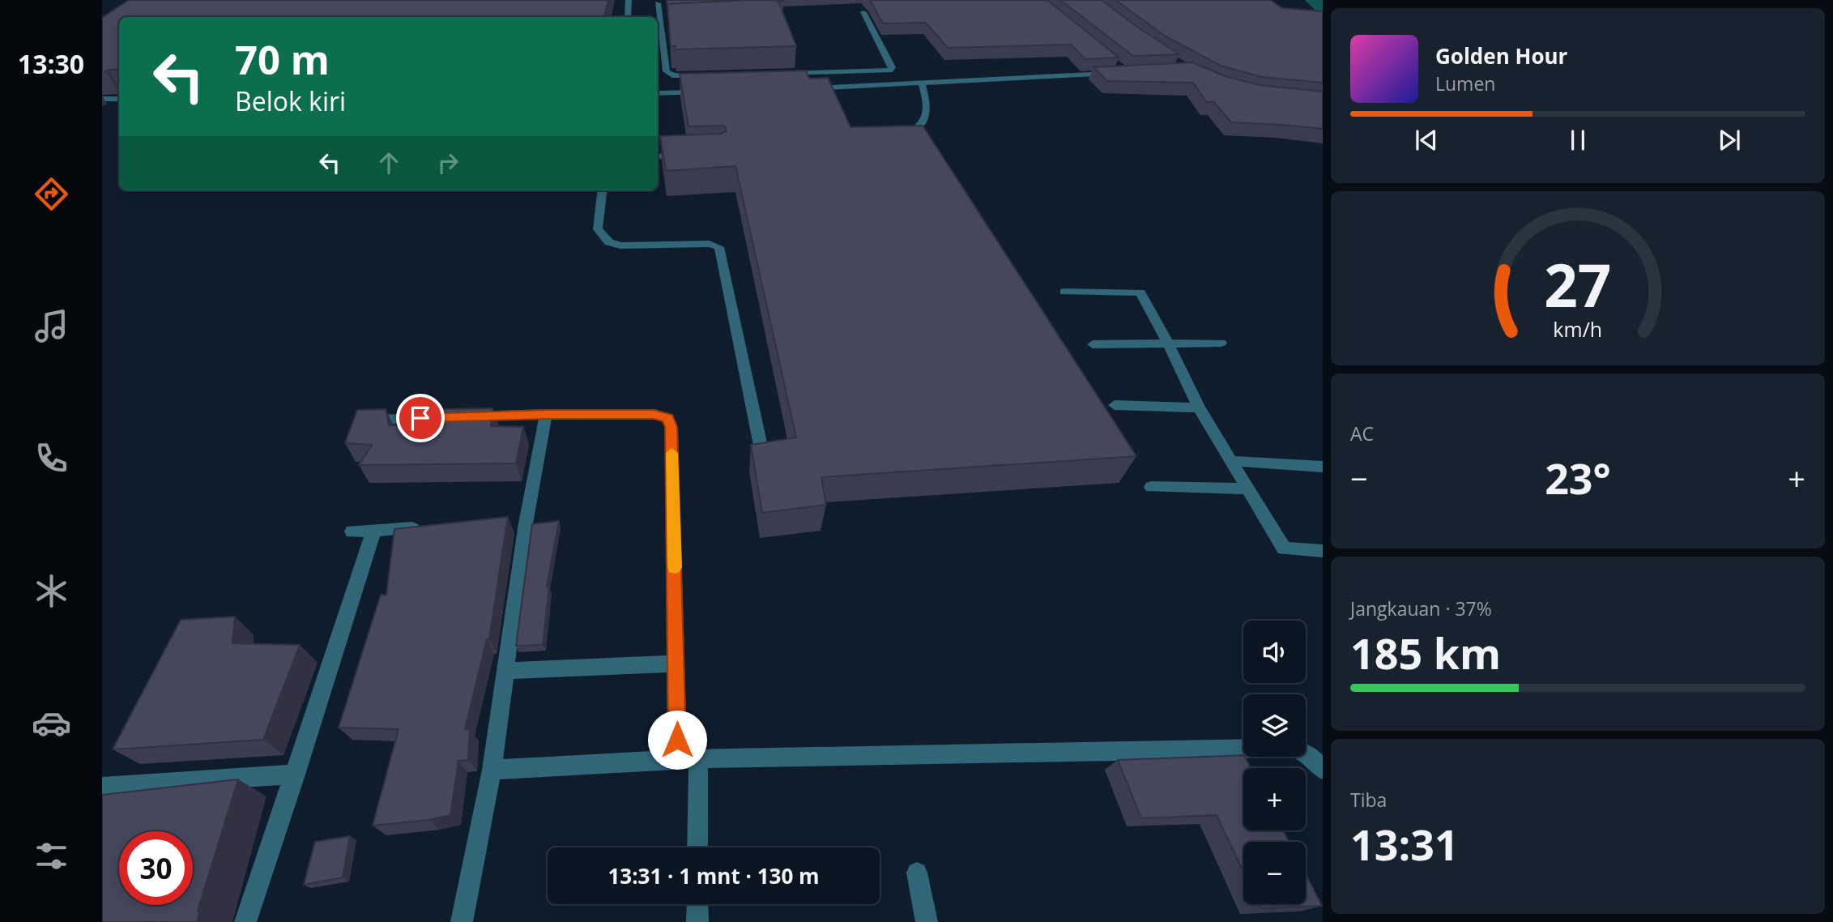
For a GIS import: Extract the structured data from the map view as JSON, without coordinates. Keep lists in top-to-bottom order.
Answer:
{
  "page": {
    "tabs": "13:30",
    "turn": ["70 m", "Belok kiri"],
    "song": ["Golden Hour", "Lumen"],
    "tile": [
      "AC",
      ["Jangkauan · 37%", "185 km"],
      ["Tiba", "13:31"]
    ],
    "heat": ["−", "23°", "+"],
    "map_buttons": ["+", "−"],
    "limit": "30",
    "trip": "13:31 · 1 mnt · 130 m",
    "gauge": ["27", "km/h"]
  }
}
